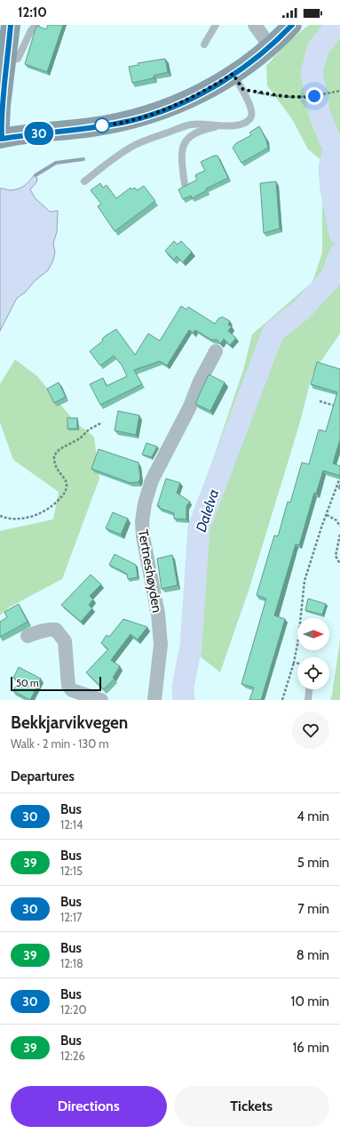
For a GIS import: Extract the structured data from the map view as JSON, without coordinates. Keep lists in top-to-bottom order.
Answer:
{
  "streets": {
    "street": ["Tertneshøyden"]
  },
  "water": ["Dalelva"],
  "lines": ["bus line 30"],
  "scale_bar": "50 m",
  "north": "right",
  "page": {
    "status": "12:10",
    "on_map": "30",
    "scale": "50 m",
    "heading": [
      ["Bekkjarvikvegen", "Walk · 2 min · 130 m"],
      "Departures"
    ],
    "list": [
      {
        "mark": "30",
        "name": "Bus",
        "note": "12:14",
        "value": "4 min"
      },
      {
        "mark": "39",
        "name": "Bus",
        "note": "12:15",
        "value": "5 min"
      },
      {
        "mark": "30",
        "name": "Bus",
        "note": "12:17",
        "value": "7 min"
      },
      {
        "mark": "39",
        "name": "Bus",
        "note": "12:18",
        "value": "8 min"
      },
      {
        "mark": "30",
        "name": "Bus",
        "note": "12:20",
        "value": "10 min"
      },
      {
        "mark": "39",
        "name": "Bus",
        "note": "12:26",
        "value": "16 min"
      }
    ],
    "buttons": ["Directions", "Tickets"]
  }
}
